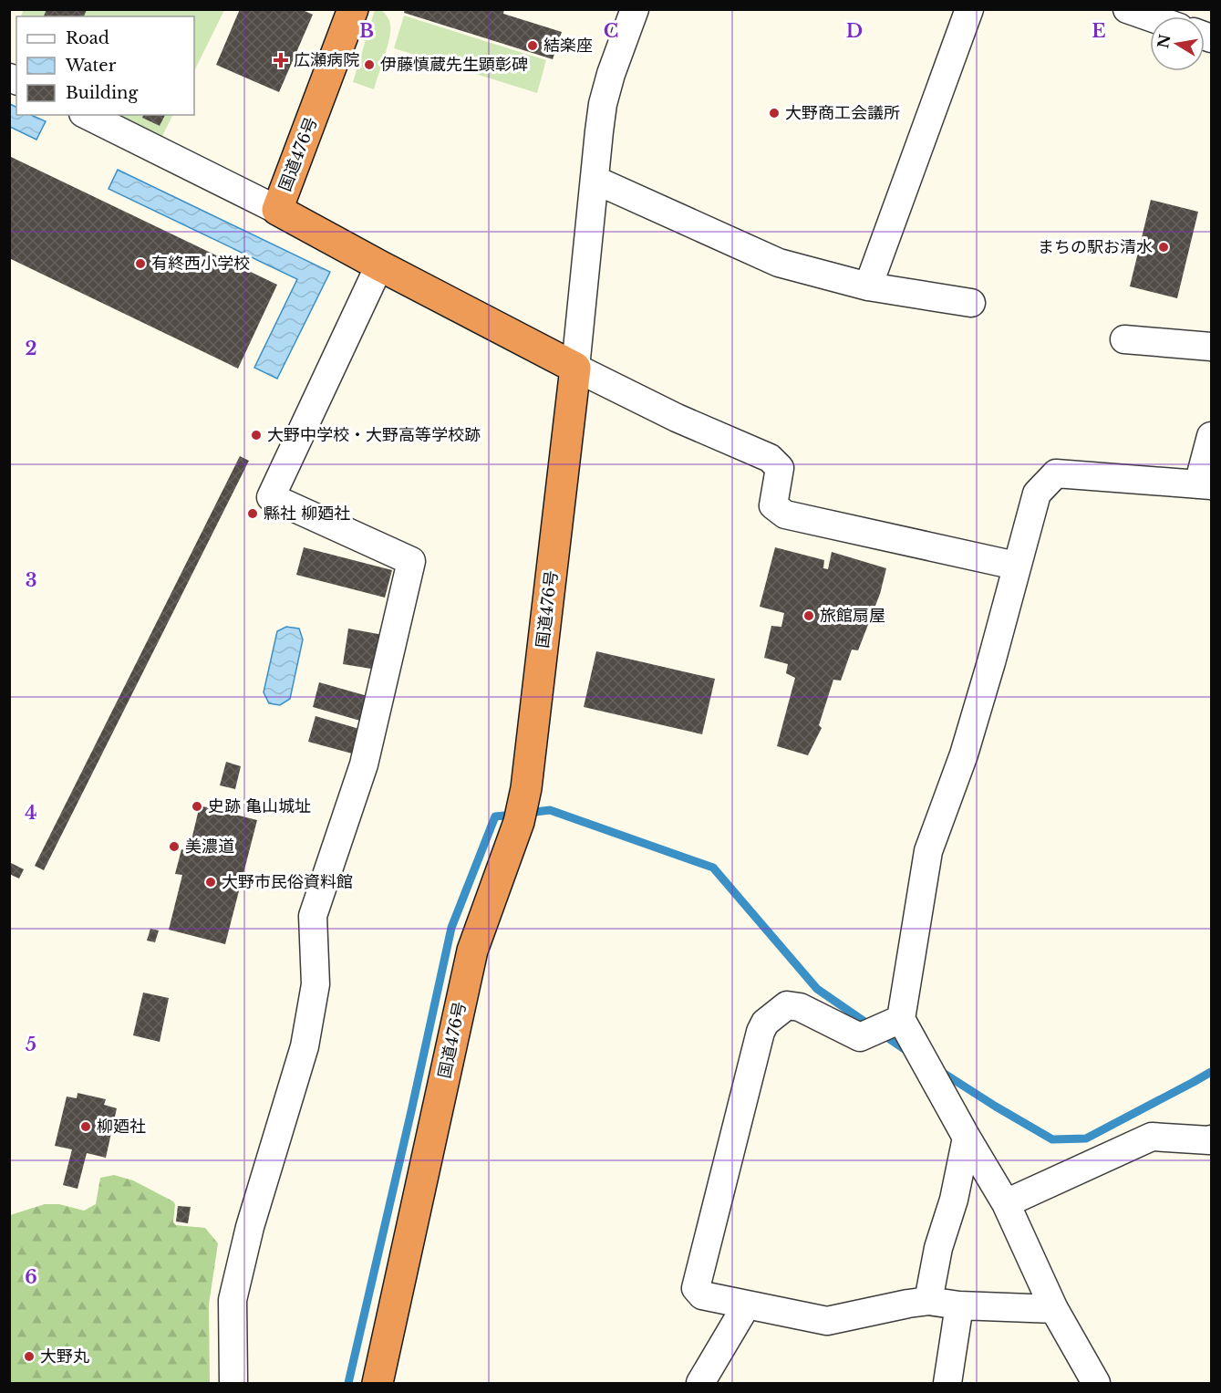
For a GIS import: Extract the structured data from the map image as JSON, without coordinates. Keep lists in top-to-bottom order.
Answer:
{
  "streets": {
    "highway": ["国道476号"]
  },
  "places": {
    "other": [
      "結楽座",
      "伊藤慎蔵先生顕彰碑",
      "大野商工会議所",
      "まちの駅お清水",
      "有終西小学校",
      "大野中学校・大野高等学校跡",
      "縣社 柳廼社",
      "旅館扇屋",
      "史跡 亀山城址",
      "美濃道",
      "大野市民俗資料館",
      "柳廼社",
      "大野丸"
    ],
    "health": ["広瀬病院"]
  },
  "legend": ["Road", "Water", "Building"],
  "north": "left",
  "grid": {
    "columns": [
      "B",
      "C",
      "D",
      "E"
    ],
    "rows": [
      "2",
      "3",
      "4",
      "5",
      "6"
    ]
  }
}
